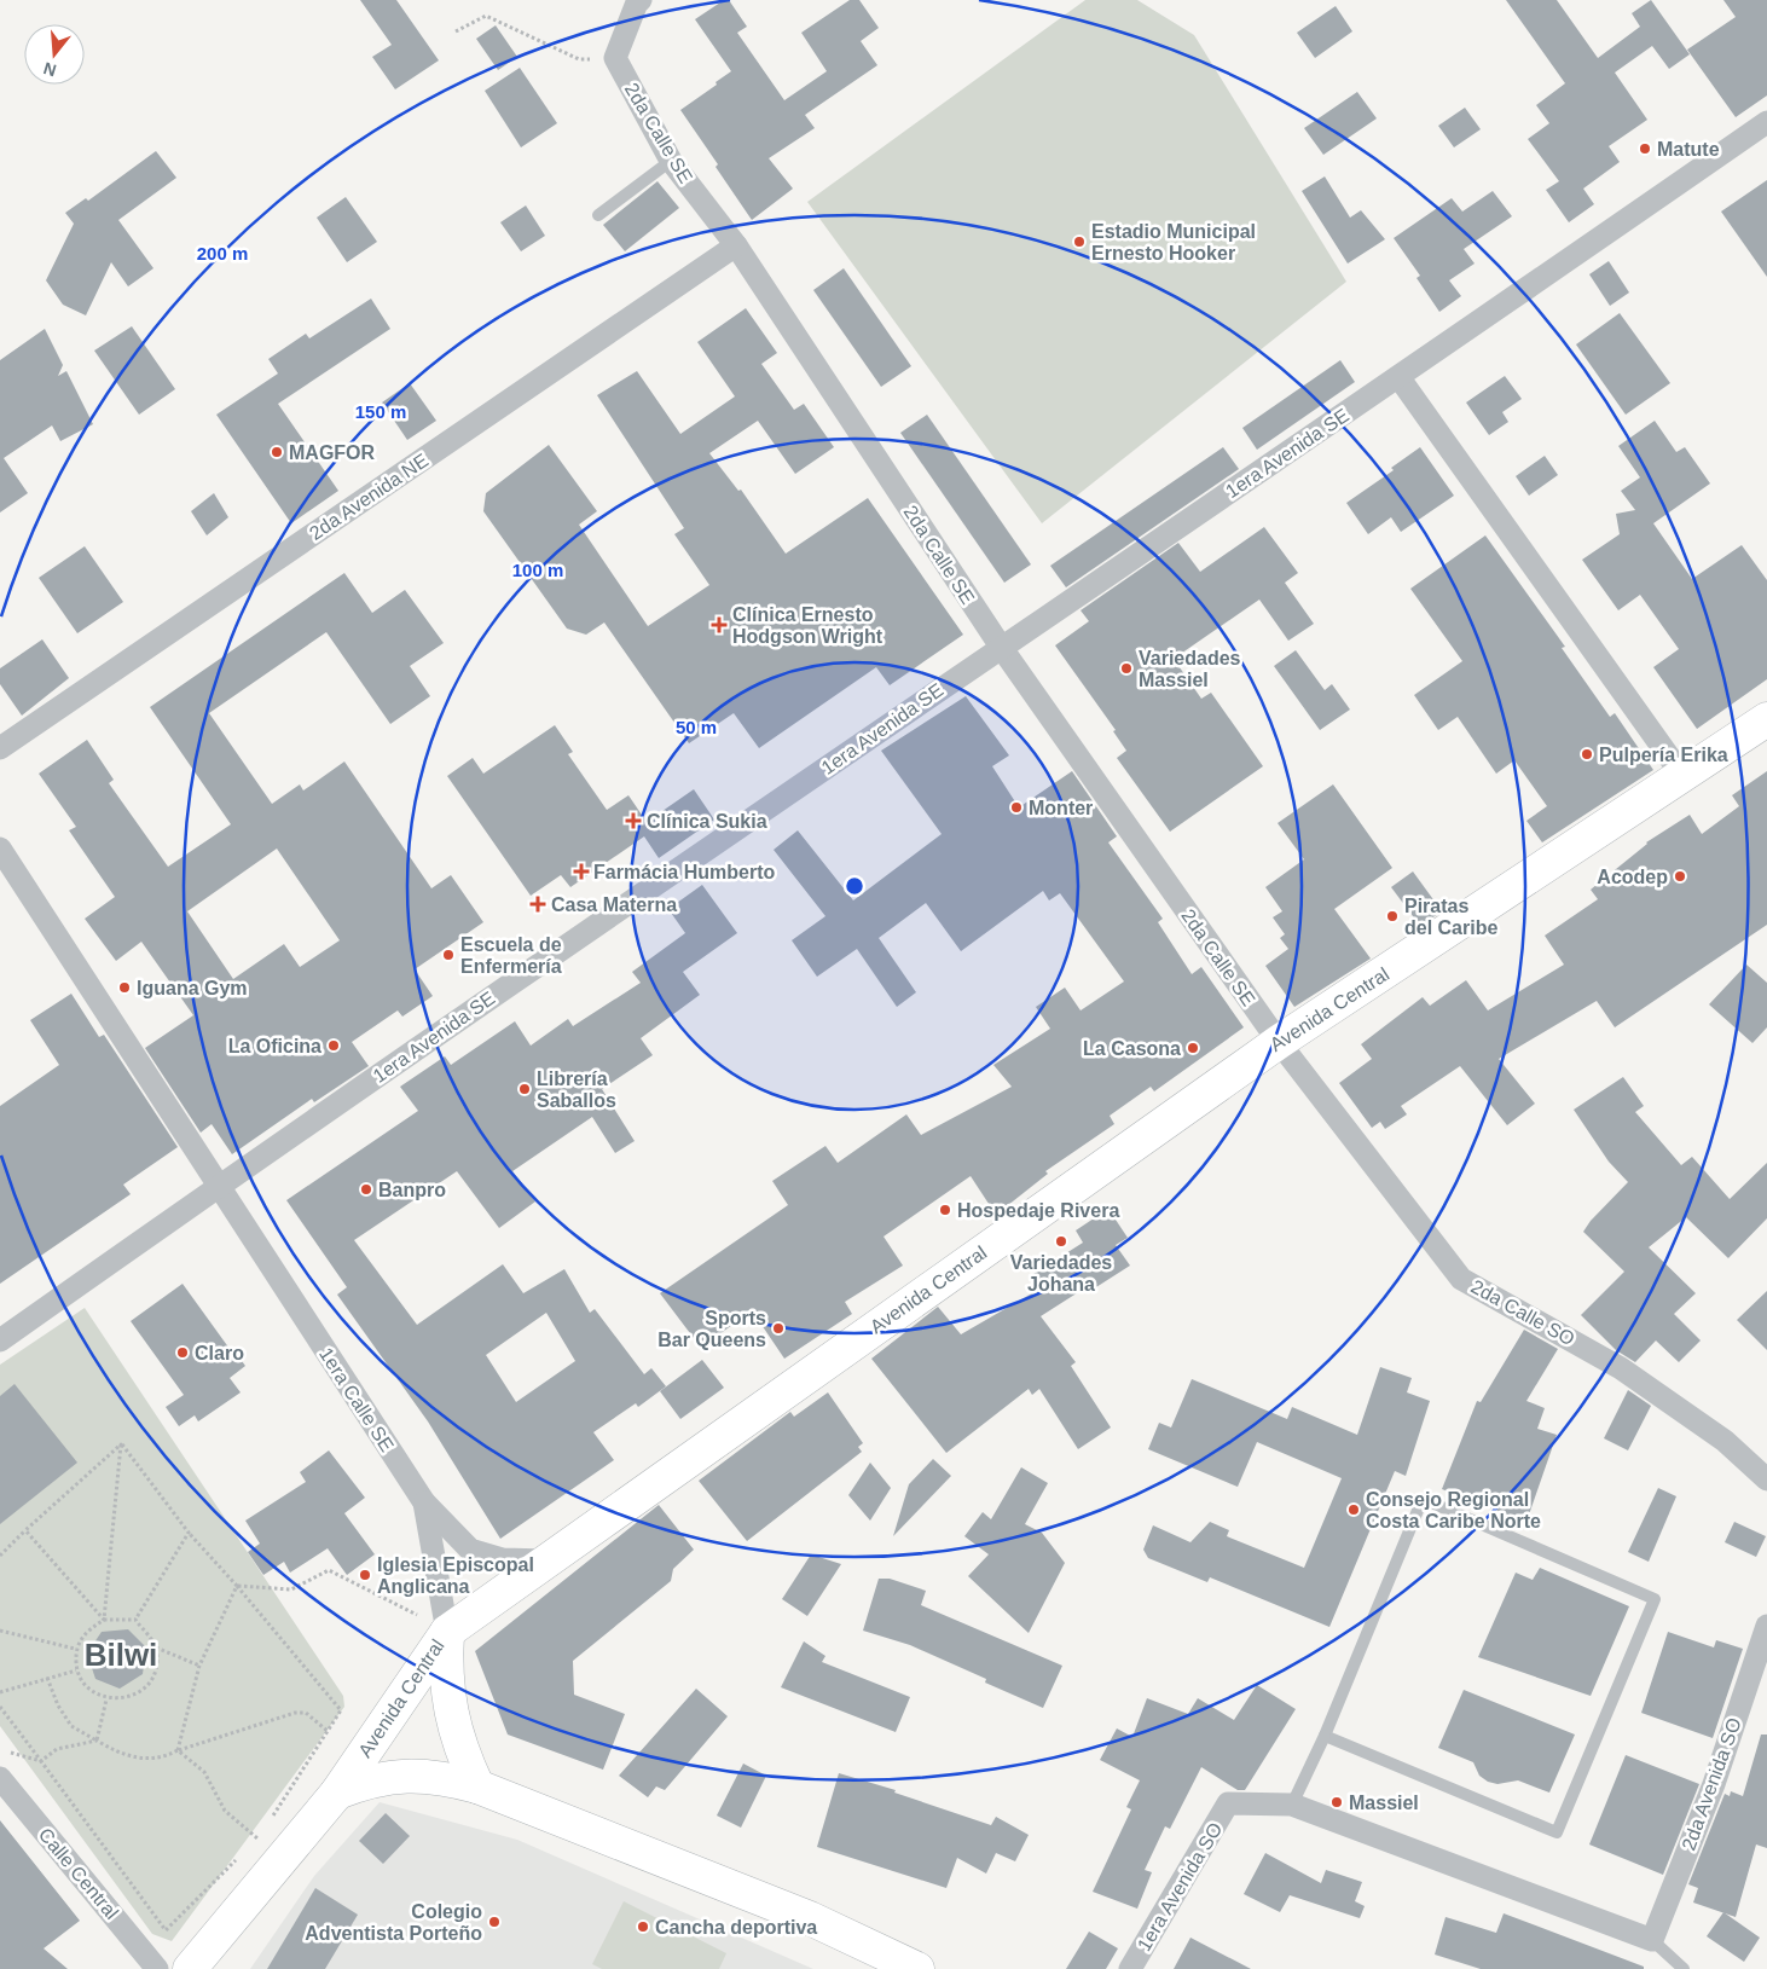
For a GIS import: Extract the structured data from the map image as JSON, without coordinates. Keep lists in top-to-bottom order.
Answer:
{
  "streets": {
    "street": [
      "2da Calle SE",
      "1era Avenida SE",
      "2da Avenida NE",
      "Avenida Central",
      "2da Calle SO",
      "1era Calle SE",
      "2da Avenida SO",
      "Calle Central",
      "1era Avenida SO"
    ]
  },
  "crossings": [
    ["2da Calle SE", "1era Avenida SE"],
    ["2da Calle SE", "2da Avenida NE"],
    ["2da Calle SE", "Avenida Central"],
    ["2da Calle SE", "2da Calle SO"],
    ["1era Avenida SE", "1era Calle SE"],
    ["Avenida Central", "2da Calle SO"],
    ["Avenida Central", "1era Calle SE"]
  ],
  "districts": ["Bilwi"],
  "places": {
    "other": [
      "Matute",
      "Estadio Municipal Ernesto Hooker",
      "MAGFOR",
      "Variedades Massiel",
      "Pulpería Erika",
      "Monter",
      "Acodep",
      "Piratas del Caribe",
      "Escuela de Enfermería",
      "Iguana Gym",
      "La Oficina",
      "La Casona",
      "Librería Saballos",
      "Banpro",
      "Hospedaje Rivera",
      "Variedades Johana",
      "Sports Bar Queens",
      "Claro",
      "Consejo Regional Costa Caribe Norte",
      "Iglesia Episcopal Anglicana",
      "Massiel",
      "Colegio Adventista Porteño",
      "Cancha deportiva"
    ],
    "health": [
      "Clínica Ernesto Hodgson Wright",
      "Clínica Sukia",
      "Farmácia Humberto",
      "Casa Materna"
    ]
  },
  "north": "bottom",
  "rings": [
    "200 m",
    "150 m",
    "100 m",
    "50 m"
  ]
}
